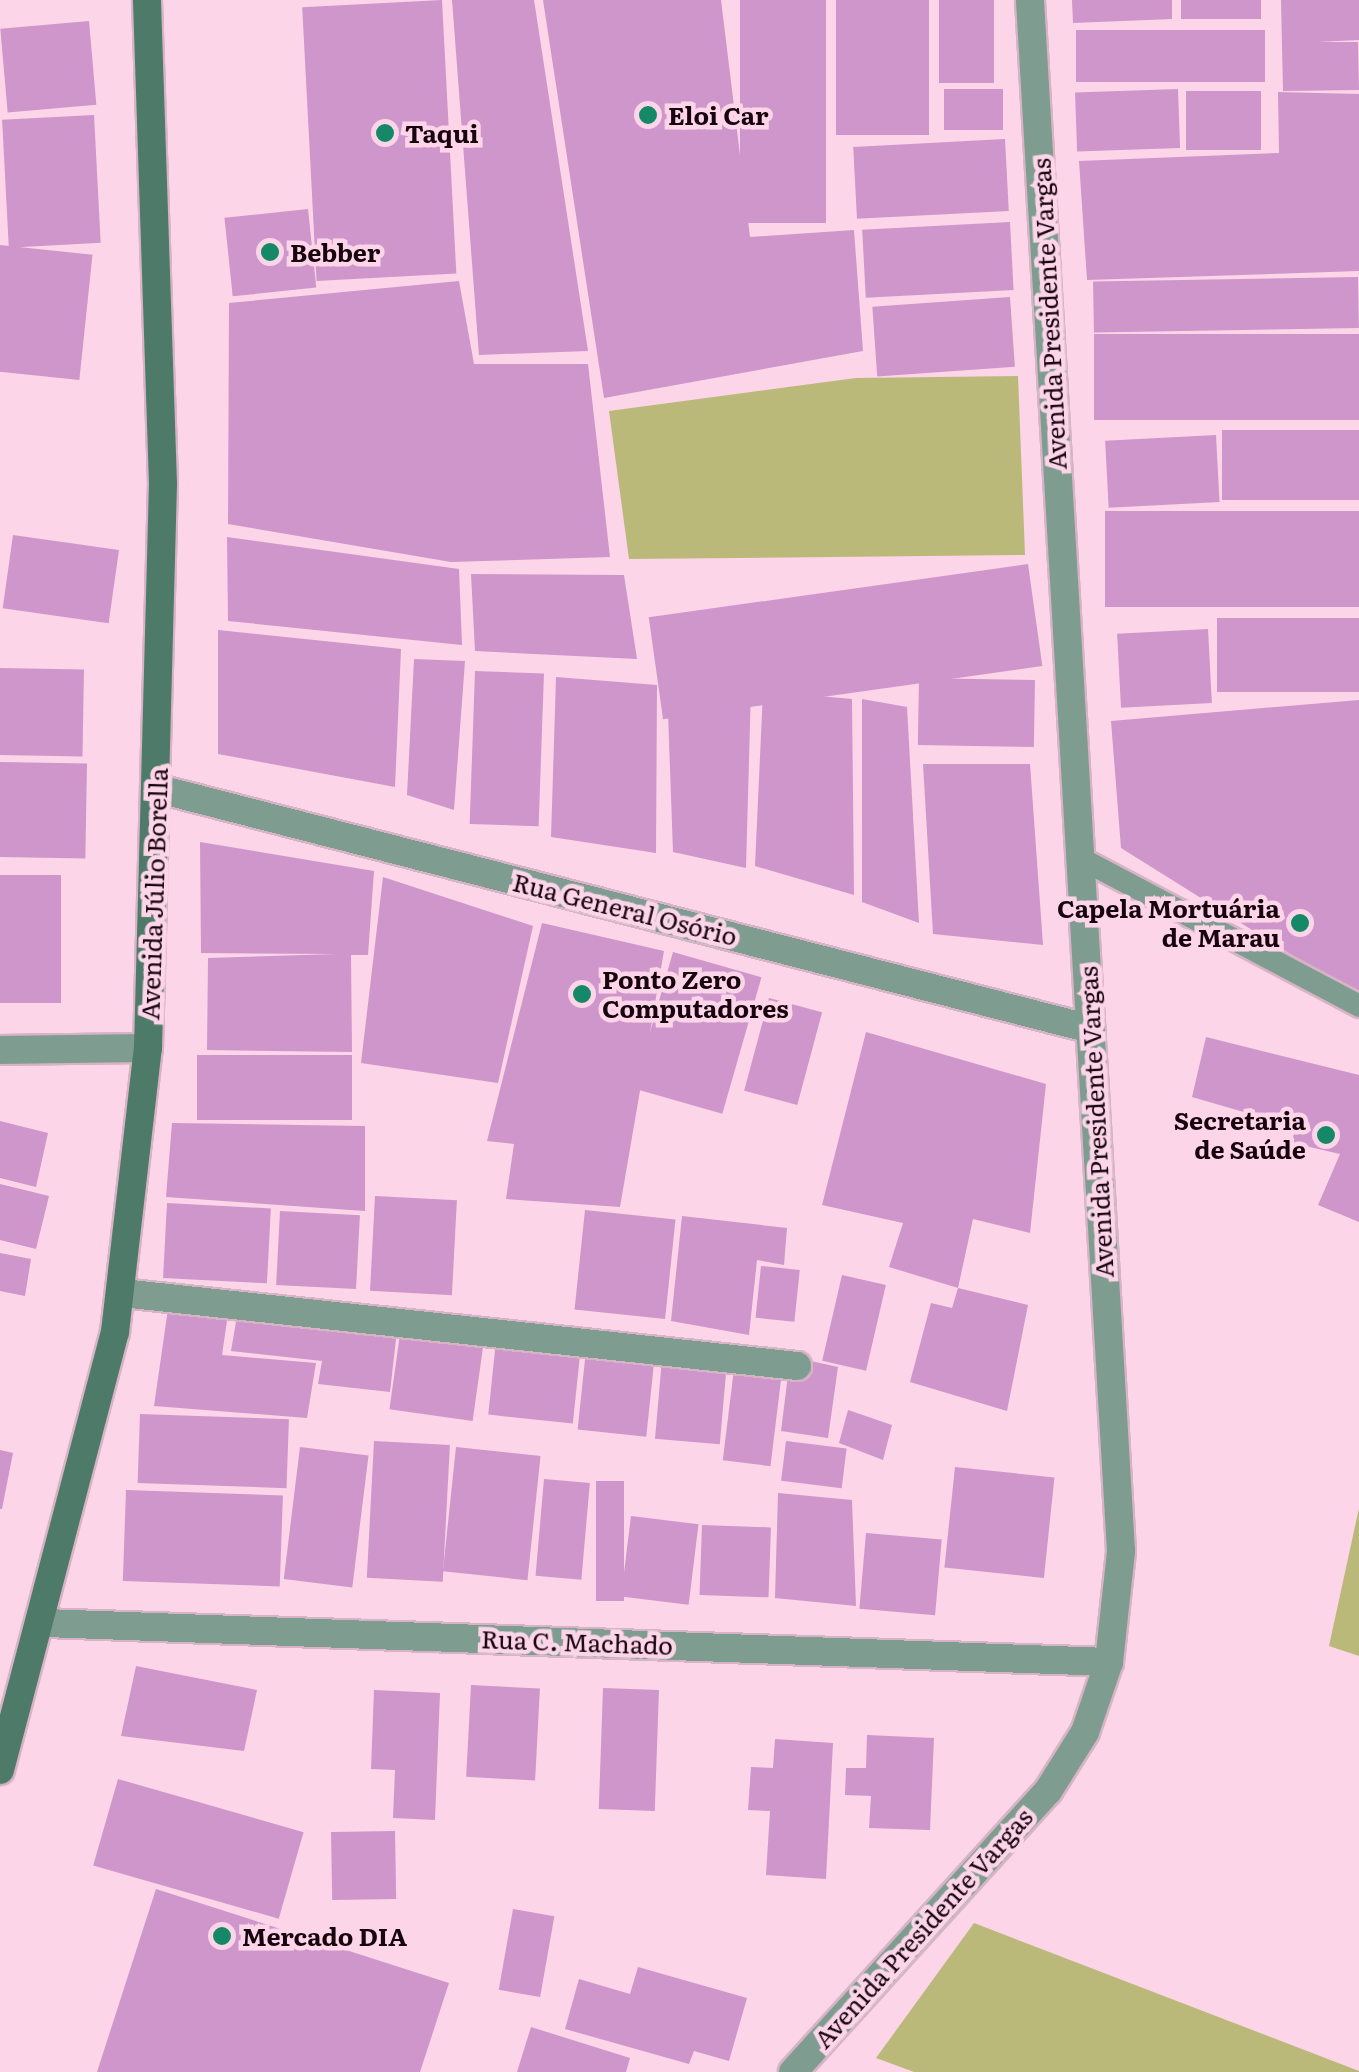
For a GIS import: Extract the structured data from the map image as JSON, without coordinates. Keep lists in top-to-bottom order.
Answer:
{
  "streets": {
    "main road": ["Avenida Júlio Borella"],
    "street": ["Avenida Presidente Vargas", "Rua General Osório", "Rua C. Machado"]
  },
  "crossings": [
    ["Avenida Presidente Vargas", "Rua General Osório"],
    ["Avenida Presidente Vargas", "Rua C. Machado"],
    ["Avenida Júlio Borella", "Rua General Osório"],
    ["Avenida Júlio Borella", "Rua C. Machado"]
  ],
  "places": [
    "Eloi Car",
    "Taqui",
    "Bebber",
    "Capela Mortuária de Marau",
    "Ponto Zero Computadores",
    "Secretaria de Saúde",
    "Mercado DIA"
  ]
}
